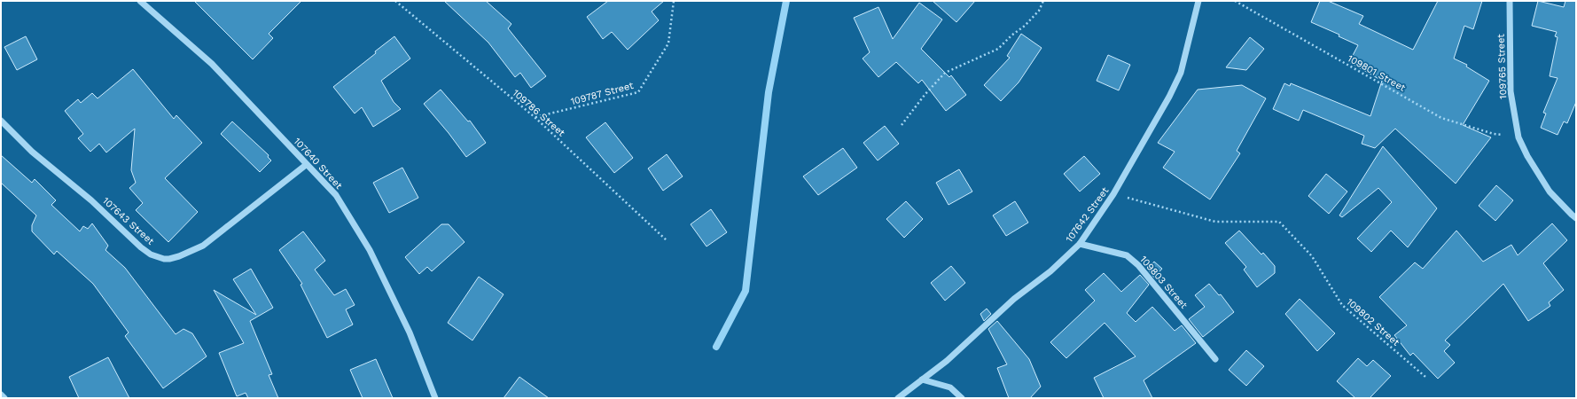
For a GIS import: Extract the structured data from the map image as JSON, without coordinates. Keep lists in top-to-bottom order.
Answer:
{
  "streets": {
    "street": [
      "109765 Street",
      "107640 Street",
      "107642 Street",
      "107643 Street",
      "109803 Street"
    ],
    "path": [
      "109801 Street",
      "109787 Street",
      "109786 Street",
      "109802 Street"
    ]
  },
  "crossings": [
    ["109765 Street", "109801 Street"],
    ["109787 Street", "109786 Street"],
    ["107640 Street", "107643 Street"],
    ["107642 Street", "109803 Street"],
    ["107642 Street", "109802 Street"]
  ]
}
